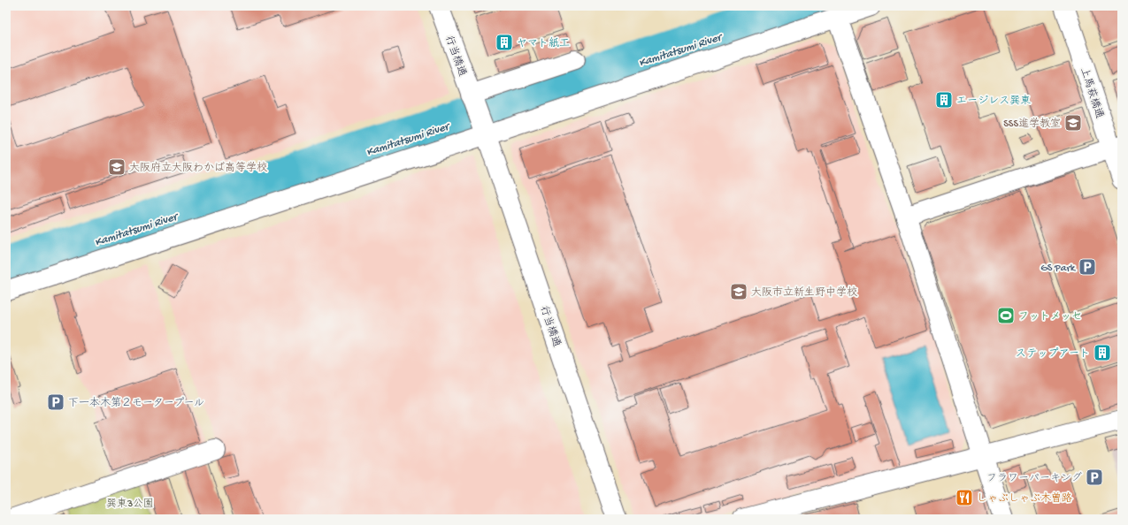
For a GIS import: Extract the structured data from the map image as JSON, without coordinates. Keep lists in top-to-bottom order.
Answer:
{
  "streets": {
    "street": ["行当橋通", "上馬萩橋通"]
  },
  "water": ["Kamitatsumi River"],
  "parks": ["巽東3公園"],
  "places": {
    "building": ["ヤマト紙工", "エージレス巽東", "ステップアート"],
    "school or university": ["SSS進学教室", "大阪府立大阪わかば高等学校", "大阪市立新生野中学校"],
    "parking": ["GS Park", "下一本木第２モータープール", "フラワーパーキング"],
    "sports": ["フットメッセ"],
    "restaurant": ["しゃぶしゃぶ木曽路"]
  }
}
